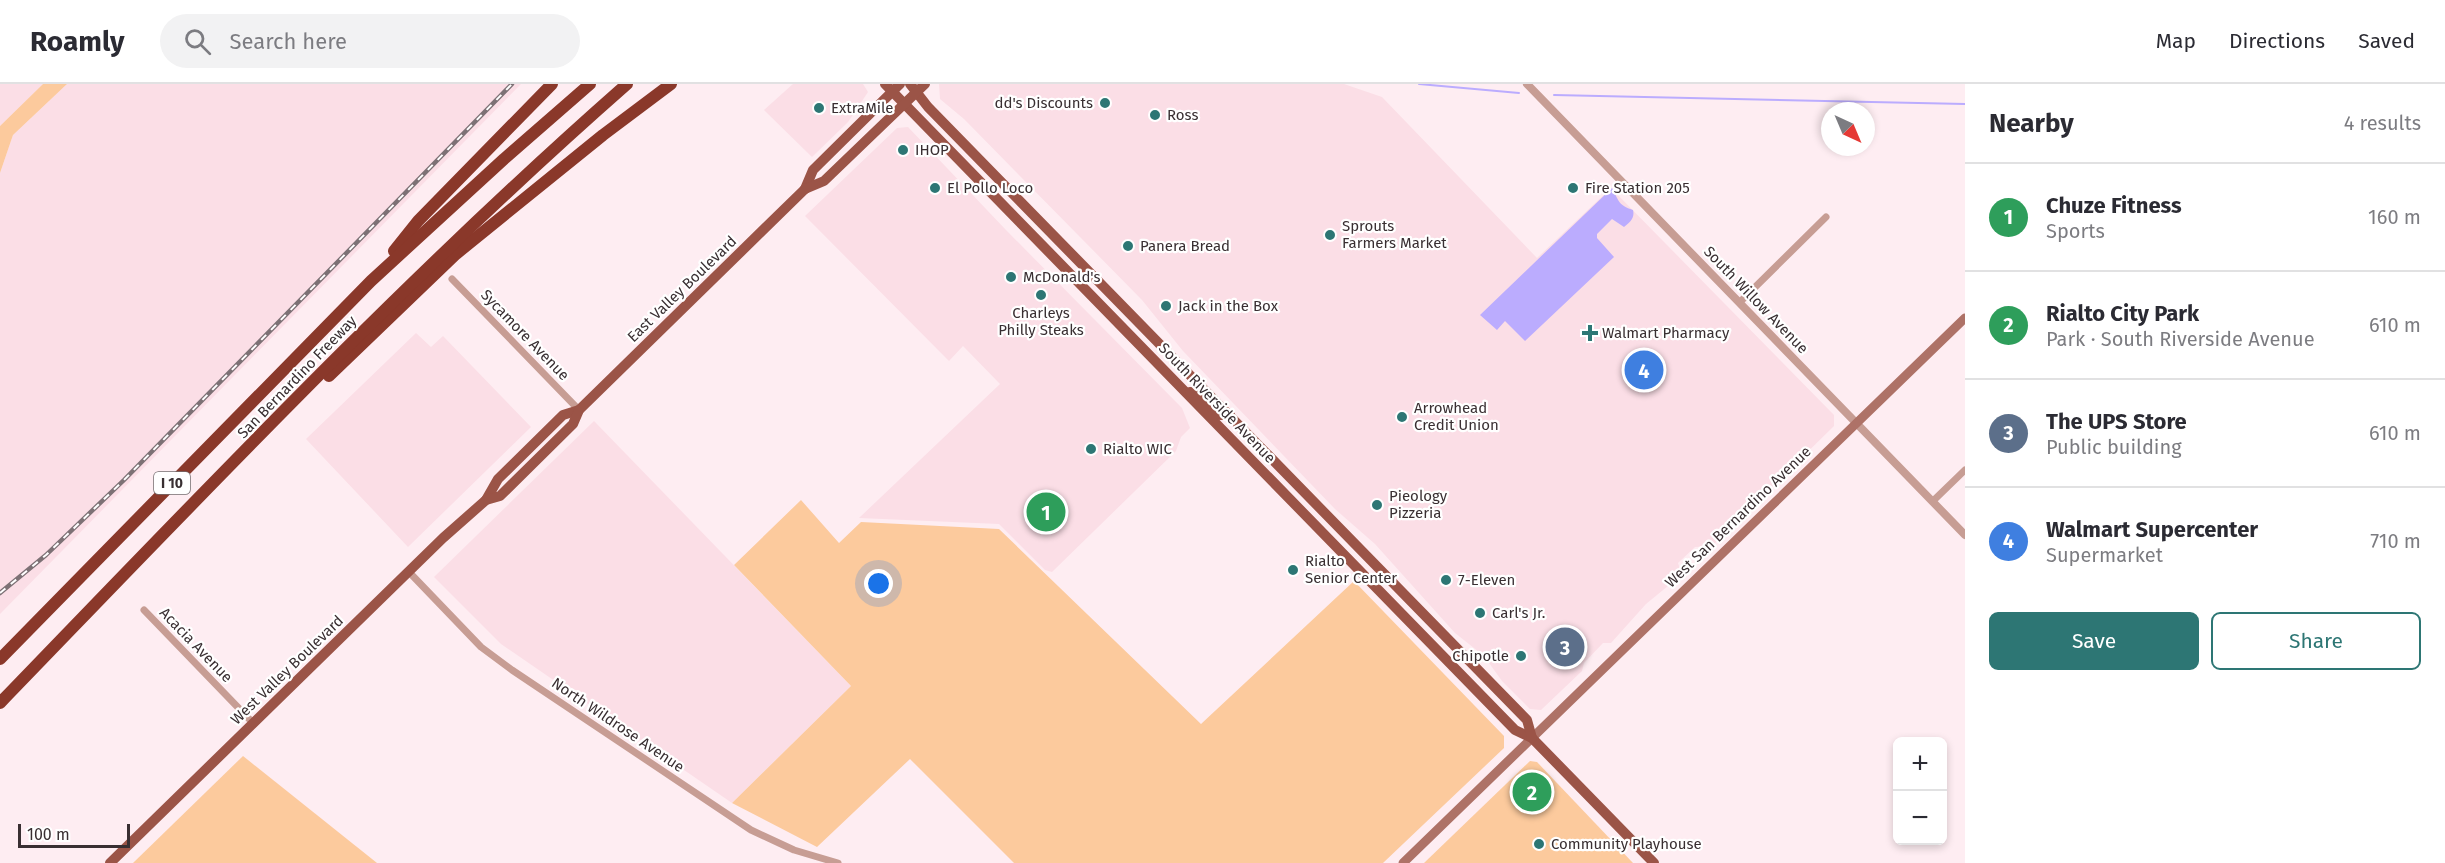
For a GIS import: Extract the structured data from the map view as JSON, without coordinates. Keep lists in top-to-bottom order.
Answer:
{
  "streets": {
    "highway": ["San Bernardino Freeway", "I 10"],
    "main road": [
      "East Valley Boulevard",
      "South Riverside Avenue",
      "West San Bernardino Avenue",
      "West Valley Boulevard"
    ],
    "street": [
      "South Willow Avenue",
      "Sycamore Avenue",
      "Acacia Avenue",
      "North Wildrose Avenue"
    ]
  },
  "crossings": [
    ["East Valley Boulevard", "Sycamore Avenue"],
    ["East Valley Boulevard", "South Riverside Avenue"],
    ["East Valley Boulevard", "West Valley Boulevard"],
    ["South Willow Avenue", "West San Bernardino Avenue"],
    ["Sycamore Avenue", "West Valley Boulevard"],
    ["South Riverside Avenue", "West San Bernardino Avenue"],
    ["Acacia Avenue", "West Valley Boulevard"],
    ["West Valley Boulevard", "North Wildrose Avenue"]
  ],
  "places": {
    "other": [
      "dd's Discounts",
      "ExtraMile",
      "Ross",
      "IHOP",
      "El Pollo Loco",
      "Fire Station 205",
      "Sprouts Farmers Market",
      "Panera Bread",
      "McDonald's",
      "Charleys Philly Steaks",
      "Jack in the Box",
      "Arrowhead Credit Union",
      "Rialto WIC",
      "Pieology Pizzeria",
      "Rialto Senior Center",
      "7-Eleven",
      "Carl's Jr.",
      "Chipotle",
      "Community Playhouse"
    ],
    "health": ["Walmart Pharmacy"]
  },
  "scale_bar": "100 m",
  "north": "bottom right",
  "page": {
    "header": "Roamly",
    "search": "Search here",
    "nav": ["Map", "Directions", "Saved"],
    "heading": ["Nearby", "4 results"],
    "list": [
      {
        "mark": "1",
        "name": "Chuze Fitness",
        "note": "Sports",
        "value": "160 m"
      },
      {
        "mark": "2",
        "name": "Rialto City Park",
        "note": "Park · South Riverside Avenue",
        "value": "610 m"
      },
      {
        "mark": "3",
        "name": "The UPS Store",
        "note": "Public building",
        "value": "610 m"
      },
      {
        "mark": "4",
        "name": "Walmart Supercenter",
        "note": "Supermarket",
        "value": "710 m"
      }
    ],
    "pins": [
      "4",
      "1",
      "3",
      "2"
    ],
    "buttons": ["Save", "Share"],
    "map_buttons": ["+", "−"],
    "scale": "100 m"
  }
}
